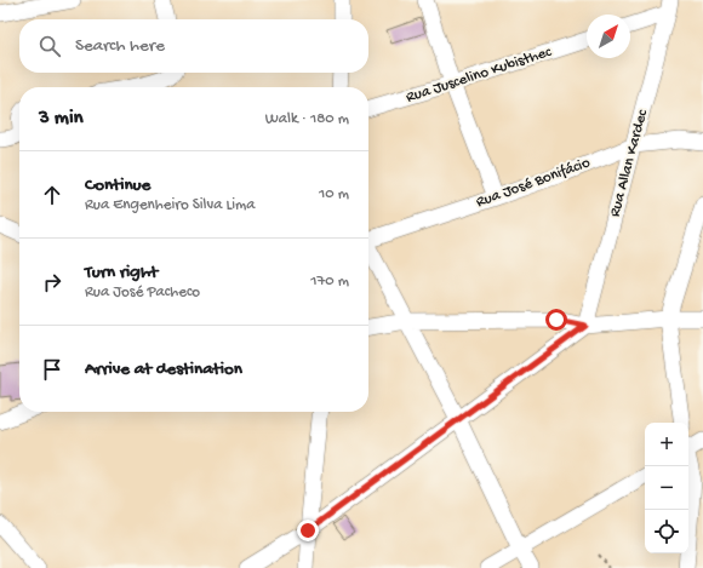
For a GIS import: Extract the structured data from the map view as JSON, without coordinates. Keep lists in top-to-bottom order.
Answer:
{
  "streets": {
    "street": ["Rua Juscelino Kubisthec", "Rua Allan Kardec", "Rua José Bonifácio"]
  },
  "crossings": [
    ["Rua Allan Kardec", "Rua José Bonifácio"]
  ],
  "north": "top right",
  "page": {
    "search": "Search here",
    "heading": ["3 min", "Walk · 180 m"],
    "list": [
      ["Continue", "Rua Engenheiro Silva Lima", "10 m"],
      ["Turn right", "Rua José Pacheco", "170 m"],
      "Arrive at destination"
    ],
    "map_buttons": ["+", "−"]
  }
}
